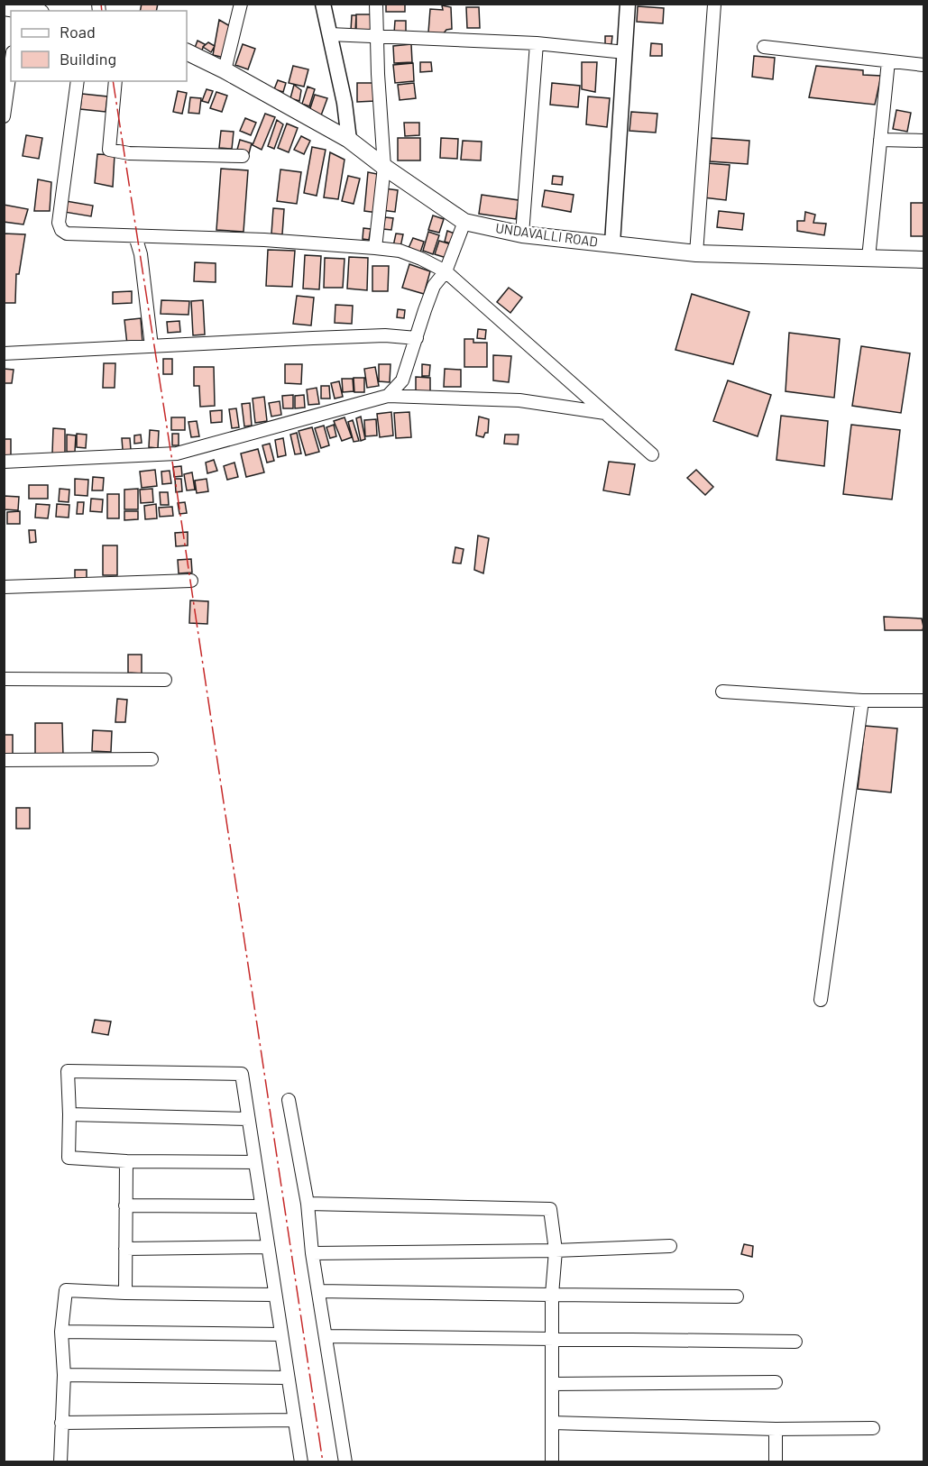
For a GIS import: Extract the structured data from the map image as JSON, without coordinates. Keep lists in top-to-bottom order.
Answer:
{
  "streets": {
    "main road": ["UNDAVALLI ROAD"]
  },
  "legend": ["Road", "Building"]
}
